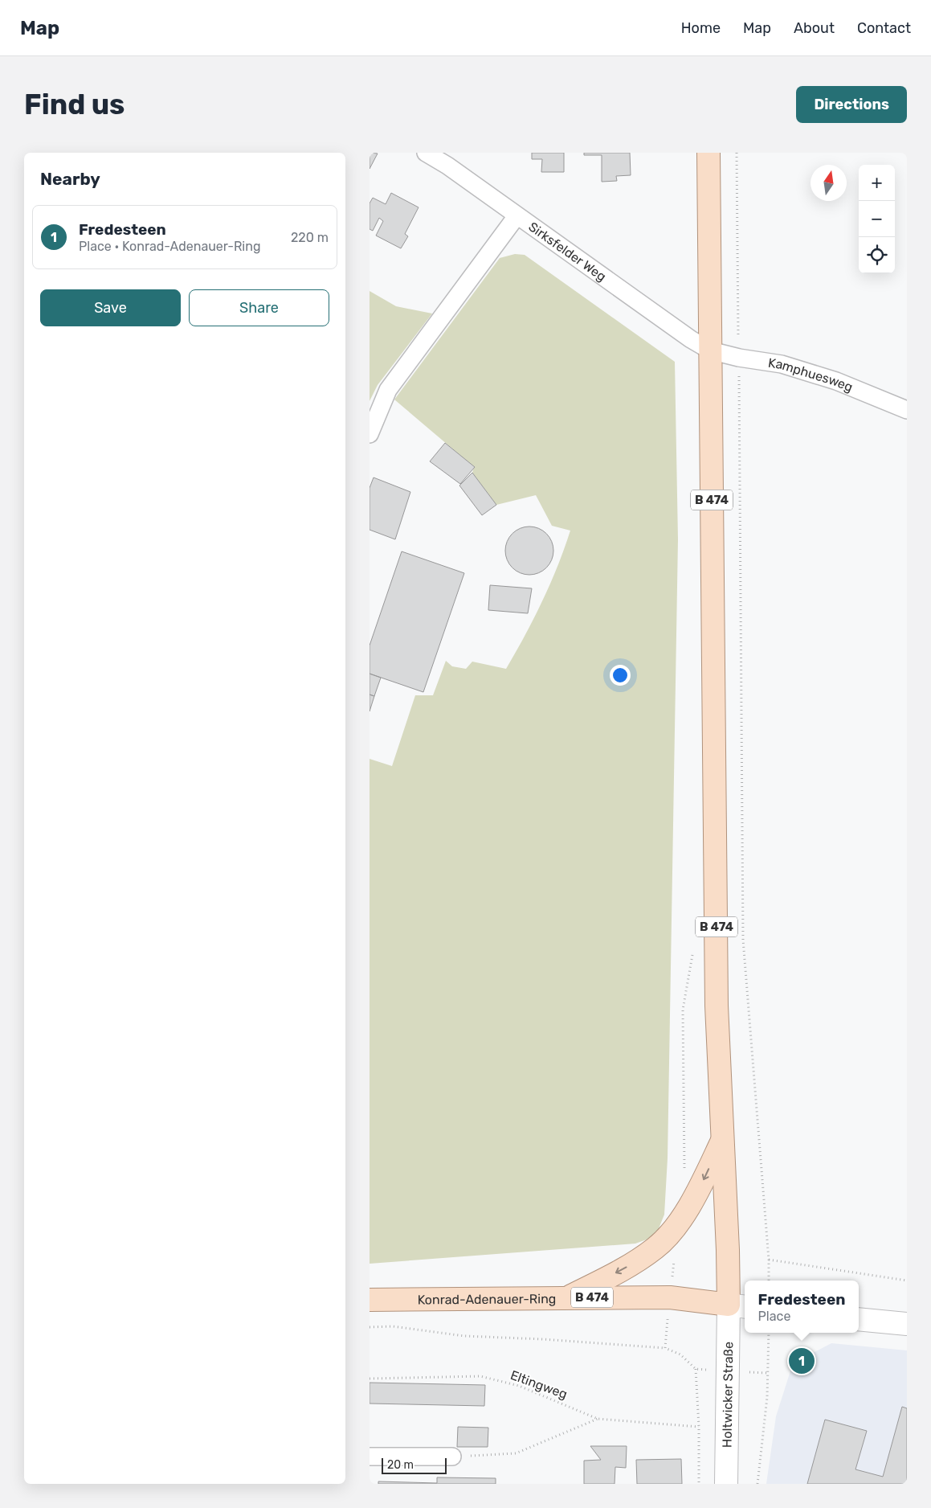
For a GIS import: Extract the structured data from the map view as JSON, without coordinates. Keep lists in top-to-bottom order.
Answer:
{
  "streets": {
    "main road": ["B 474", "Konrad-Adenauer-Ring", "Holtwicker Straße"],
    "street": ["Sirksfelder Weg", "Kamphuesweg"],
    "path": ["Eltingweg"]
  },
  "crossings": [
    ["Sirksfelder Weg", "Kamphuesweg"],
    ["Sirksfelder Weg", "B 474"],
    ["Kamphuesweg", "B 474"],
    ["B 474", "Konrad-Adenauer-Ring"],
    ["B 474", "Holtwicker Straße"],
    ["Konrad-Adenauer-Ring", "Holtwicker Straße"]
  ],
  "scale_bar": "20 m",
  "north": "top",
  "page": {
    "header": "Map",
    "nav": [
      "Home",
      "Map",
      "About",
      "Contact"
    ],
    "buttons": [
      "Directions",
      ["Save", "Share"]
    ],
    "title": "Find us",
    "heading": "Nearby",
    "map_buttons": ["+", "−"],
    "list": [
      {
        "mark": "1",
        "name": "Fredesteen",
        "note": "Place · Konrad-Adenauer-Ring",
        "value": "220 m"
      }
    ],
    "popup": ["Fredesteen", "Place"],
    "pins": "1",
    "scale": "20 m"
  }
}
